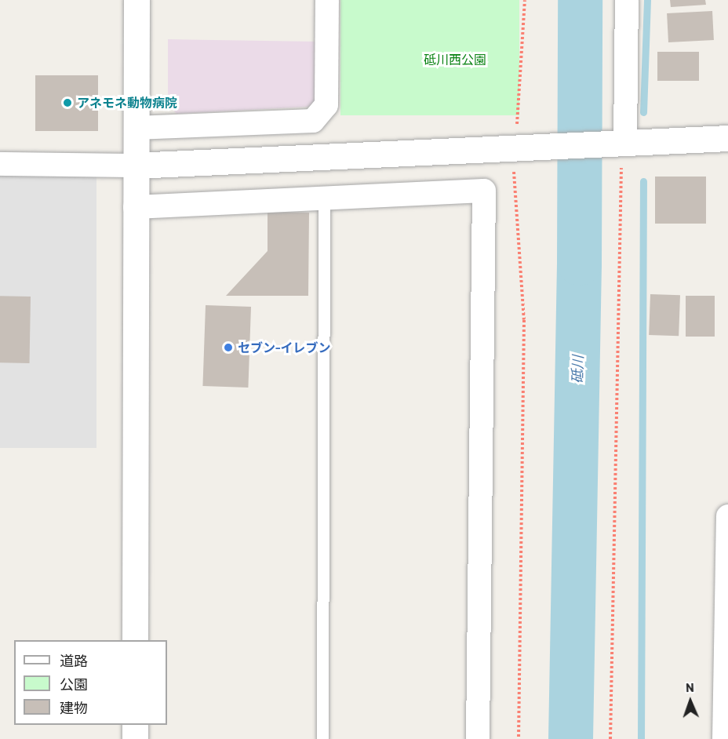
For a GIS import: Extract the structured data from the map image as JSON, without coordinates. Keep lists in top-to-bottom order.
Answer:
{
  "water": ["砥川"],
  "parks": ["砥川西公園"],
  "places": ["アネモネ動物病院", "セブン-イレブン"],
  "legend": ["道路", "公園", "建物"],
  "north": "top"
}
